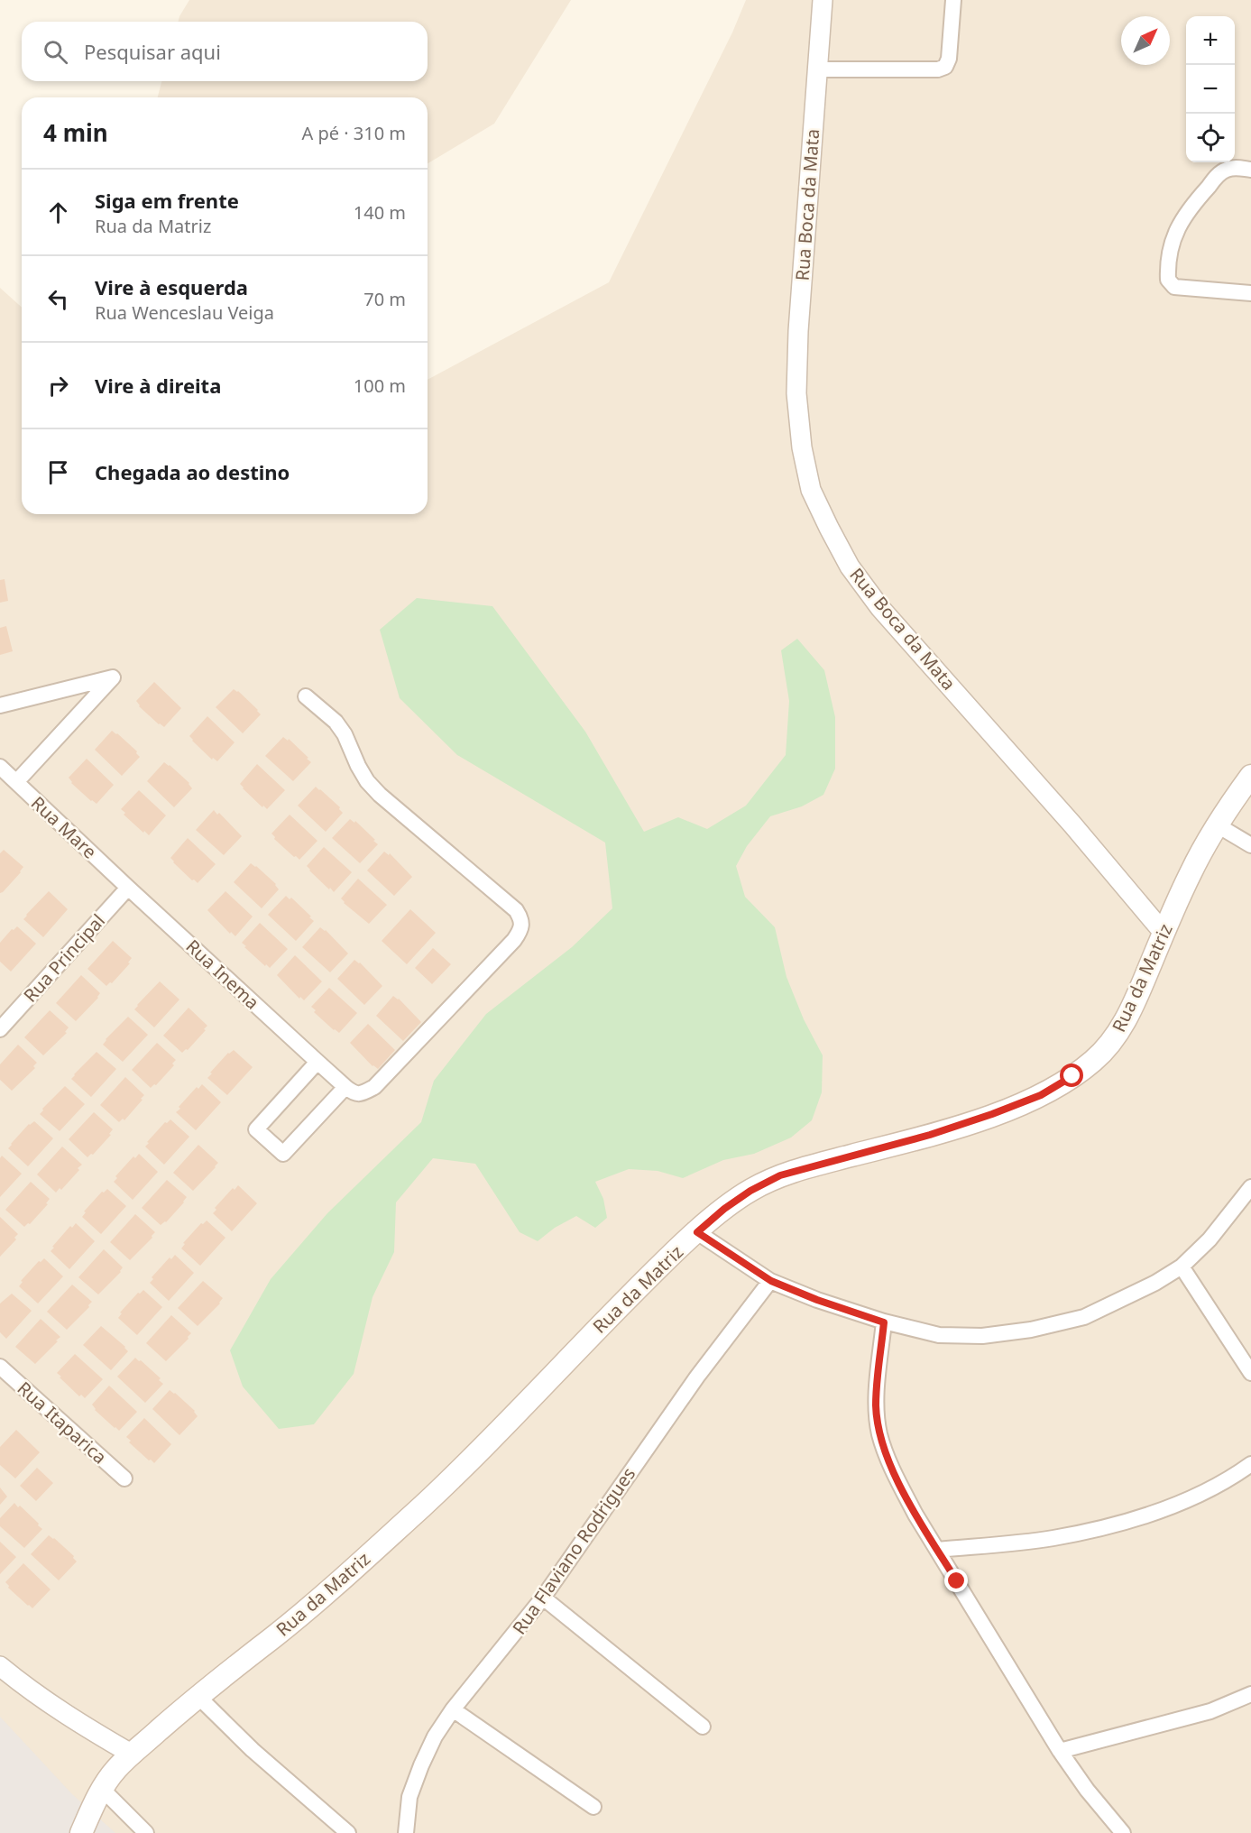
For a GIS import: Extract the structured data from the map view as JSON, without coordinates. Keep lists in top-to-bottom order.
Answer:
{
  "streets": {
    "main road": ["Rua da Matriz"],
    "street": [
      "Rua Boca da Mata",
      "Rua Mare",
      "Rua Principal",
      "Rua Inema",
      "Rua Itaparica",
      "Rua Flaviano Rodrigues"
    ]
  },
  "crossings": [
    ["Rua Boca da Mata", "Rua da Matriz"],
    ["Rua Mare", "Rua Principal"],
    ["Rua Mare", "Rua Inema"],
    ["Rua Principal", "Rua Inema"]
  ],
  "north": "top right",
  "page": {
    "map_buttons": ["+", "−"],
    "search": "Pesquisar aqui",
    "heading": ["4 min", "A pé · 310 m"],
    "list": [
      ["Siga em frente", "Rua da Matriz", "140 m"],
      ["Vire à esquerda", "Rua Wenceslau Veiga", "70 m"],
      ["Vire à direita", "100 m"],
      "Chegada ao destino"
    ]
  }
}
